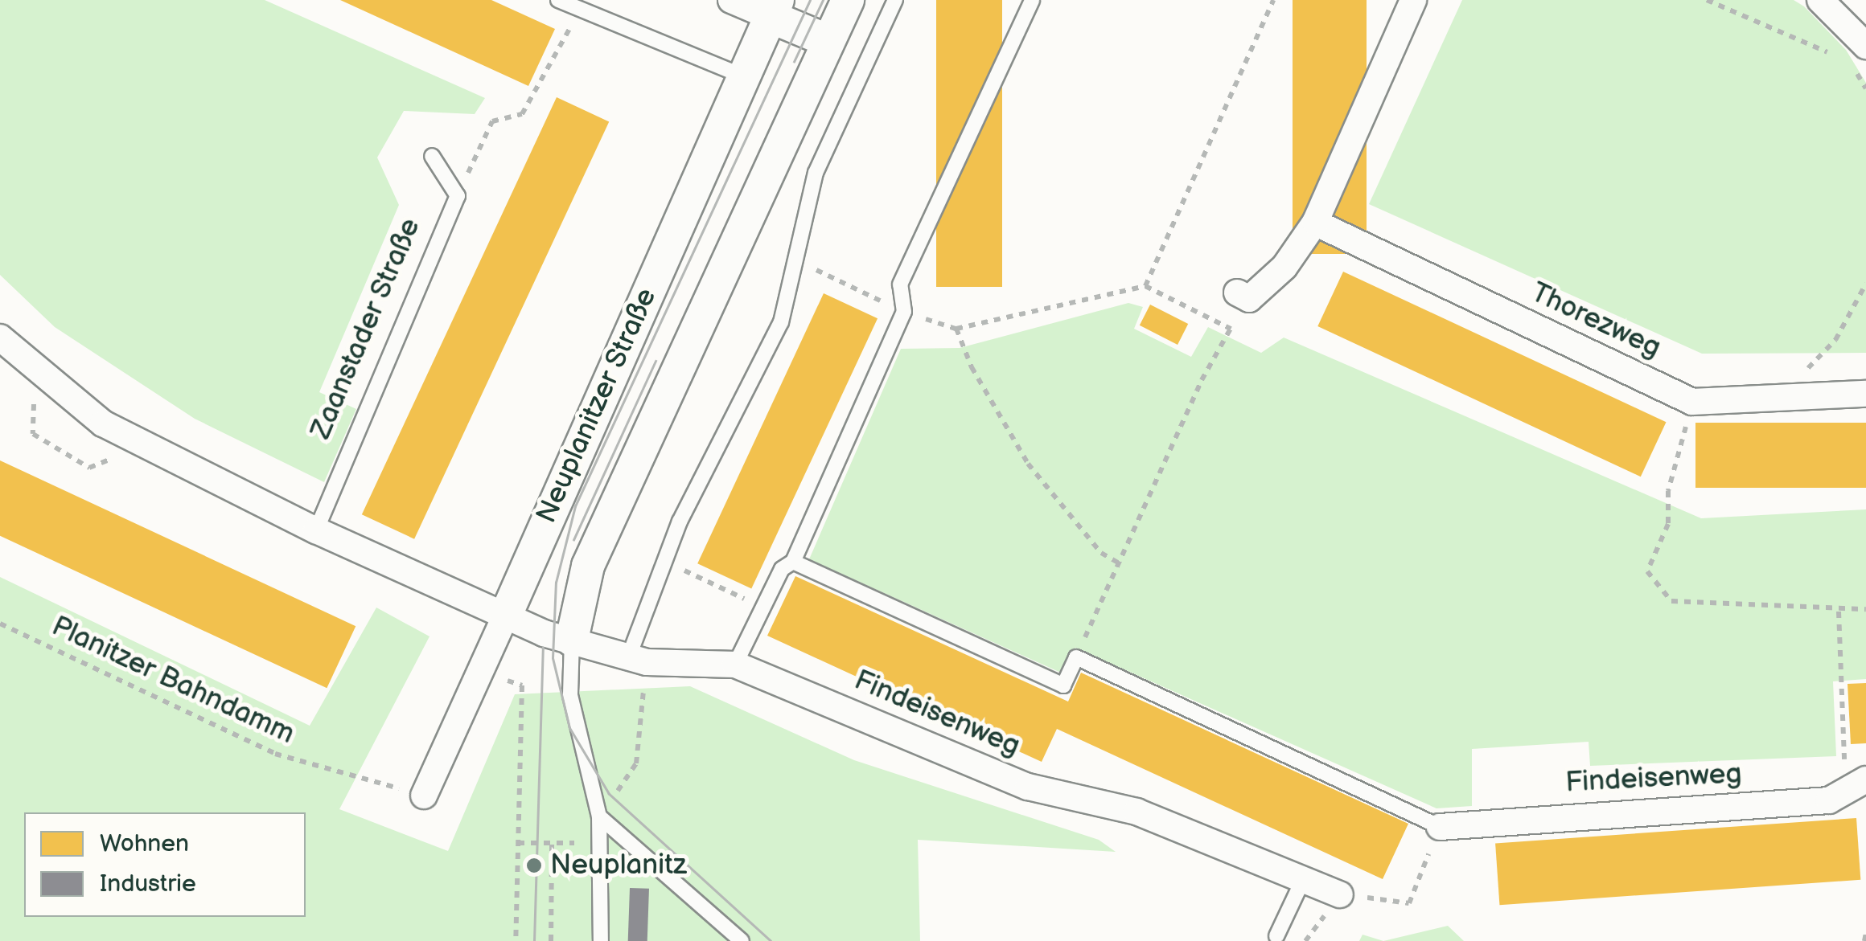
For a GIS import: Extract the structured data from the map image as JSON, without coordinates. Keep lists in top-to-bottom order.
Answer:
{
  "streets": {
    "street": ["Thorezweg", "Neuplanitzer Straße", "Findeisenweg"],
    "lane": ["Zaanstader Straße"],
    "path": ["Planitzer Bahndamm"]
  },
  "crossings": [
    ["Neuplanitzer Straße", "Planitzer Bahndamm"],
    ["Neuplanitzer Straße", "Findeisenweg"]
  ],
  "places": ["Neuplanitz"],
  "legend": ["Wohnen", "Industrie"]
}
